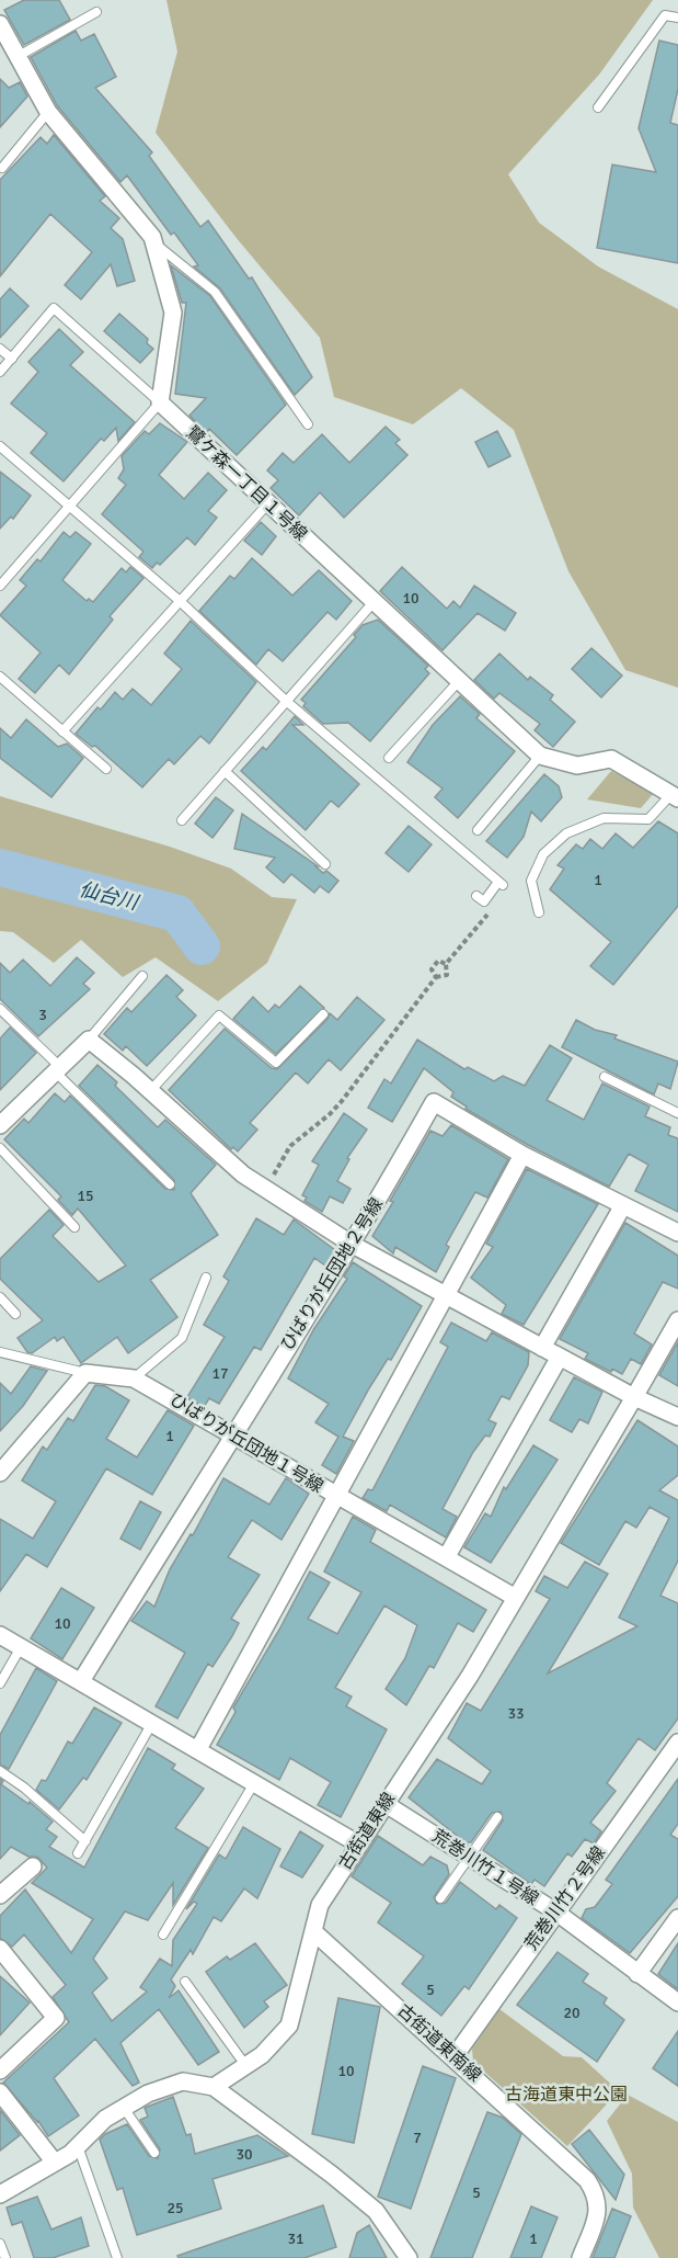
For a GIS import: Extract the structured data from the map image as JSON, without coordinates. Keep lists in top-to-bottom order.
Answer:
{
  "streets": {
    "street": [
      "鷺ケ森一丁目１号線",
      "ひばりが丘団地２号線",
      "ひばりが丘団地１号線",
      "古街道東線",
      "荒巻川竹１号線",
      "荒巻川竹２号線",
      "古街道東南線"
    ]
  },
  "crossings": [
    ["ひばりが丘団地２号線", "ひばりが丘団地１号線"],
    ["ひばりが丘団地１号線", "古街道東線"],
    ["古街道東線", "荒巻川竹１号線"],
    ["古街道東線", "古街道東南線"],
    ["荒巻川竹１号線", "荒巻川竹２号線"],
    ["荒巻川竹２号線", "古街道東南線"]
  ],
  "water": ["仙台川"],
  "parks": ["古海道東中公園"],
  "house_numbers": [
    "10",
    "1",
    "3",
    "15",
    "17",
    "1",
    "10",
    "33",
    "5",
    "20",
    "10",
    "7",
    "30",
    "5",
    "25",
    "31",
    "1"
  ]
}
